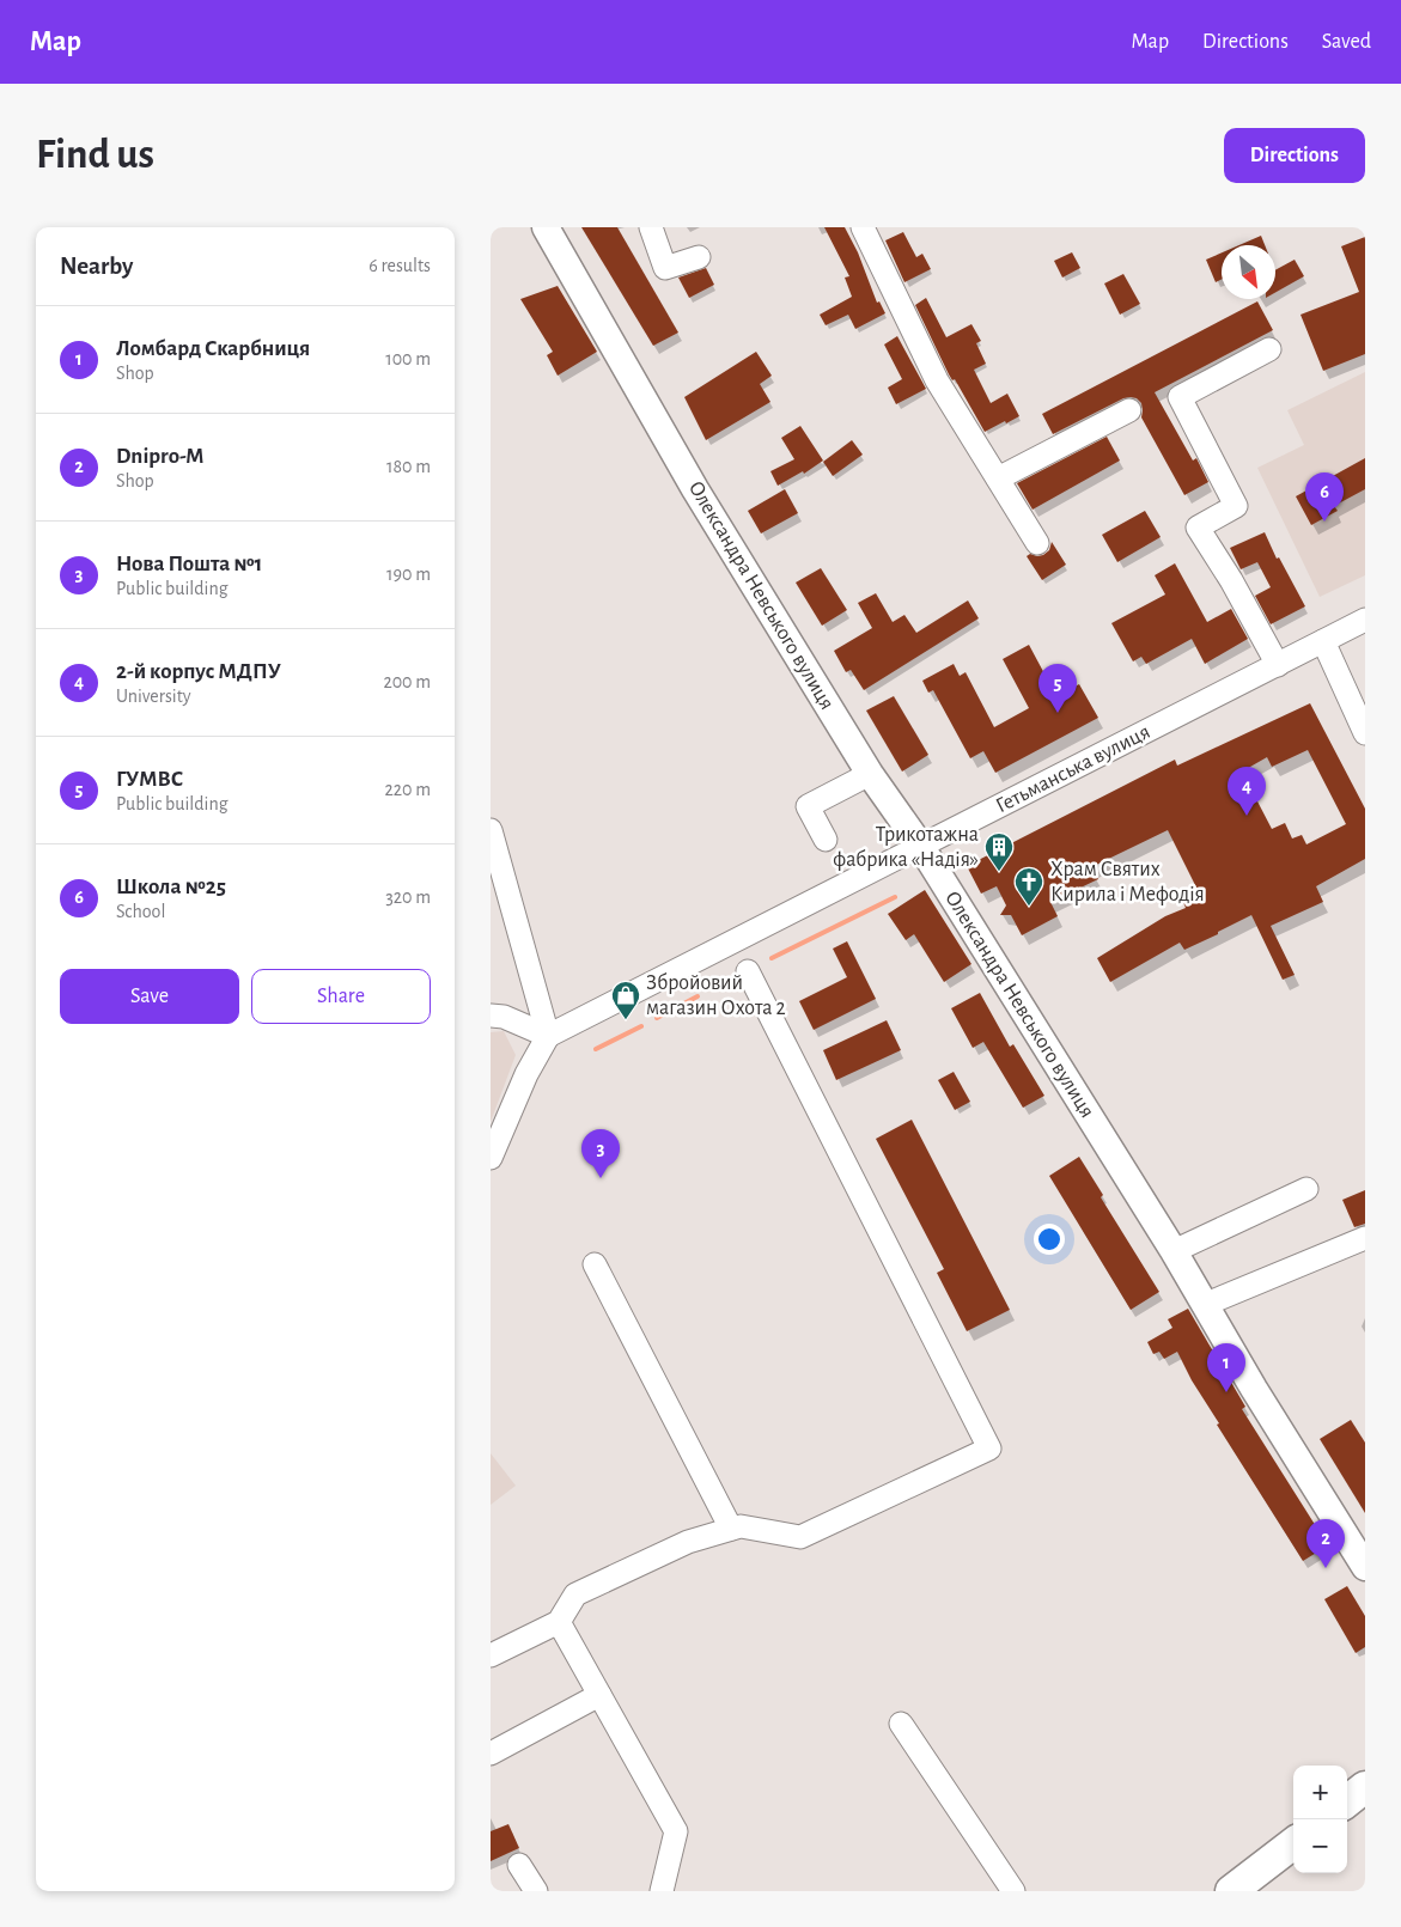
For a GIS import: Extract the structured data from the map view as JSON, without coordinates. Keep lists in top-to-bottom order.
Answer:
{
  "streets": {
    "main road": ["Олександра Невського вулиця"],
    "street": ["Гетьманська вулиця"]
  },
  "crossings": [
    ["Олександра Невського вулиця", "Гетьманська вулиця"]
  ],
  "places": {
    "building": ["Трикотажна фабрика «Надія»"],
    "church": ["Храм Святих Кирила і Мефодія"],
    "shop": ["Збройовий магазин Охота 2"]
  },
  "north": "bottom right",
  "page": {
    "header": "Map",
    "nav": ["Map", "Directions", "Saved"],
    "buttons": [
      "Directions",
      ["Save", "Share"]
    ],
    "title": "Find us",
    "heading": ["Nearby", "6 results"],
    "list": [
      {
        "mark": "1",
        "name": "Ломбард Скарбниця",
        "note": "Shop",
        "value": "100 m"
      },
      {
        "mark": "2",
        "name": "Dnipro-M",
        "note": "Shop",
        "value": "180 m"
      },
      {
        "mark": "3",
        "name": "Нова Пошта №1",
        "note": "Public building",
        "value": "190 m"
      },
      {
        "mark": "4",
        "name": "2-й корпус МДПУ",
        "note": "University",
        "value": "200 m"
      },
      {
        "mark": "5",
        "name": "ГУМВС",
        "note": "Public building",
        "value": "220 m"
      },
      {
        "mark": "6",
        "name": "Школа №25",
        "note": "School",
        "value": "320 m"
      }
    ],
    "pins": [
      "6",
      "5",
      "4",
      "3",
      "1",
      "2"
    ],
    "map_buttons": ["+", "−"]
  }
}
